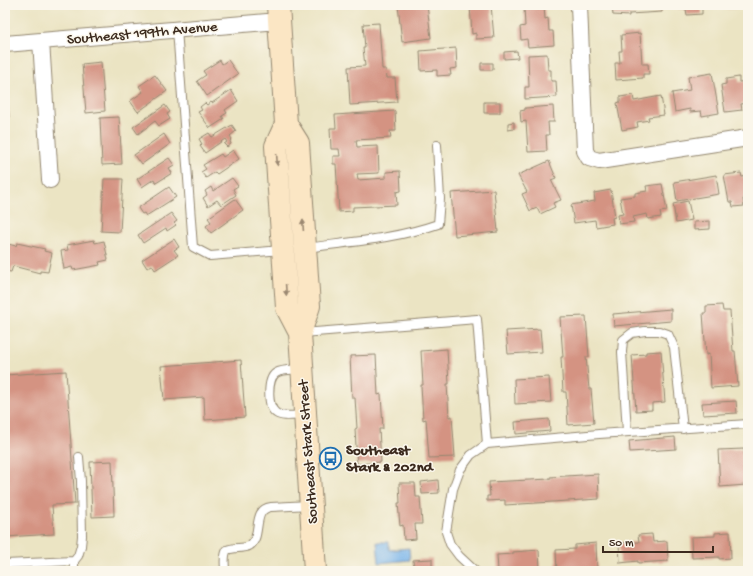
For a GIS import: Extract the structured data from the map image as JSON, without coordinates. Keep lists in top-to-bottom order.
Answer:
{
  "streets": {
    "main road": ["Southeast Stark Street"],
    "street": ["Southeast 199th Avenue"]
  },
  "crossings": [
    ["Southeast 199th Avenue", "Southeast Stark Street"]
  ],
  "places": {
    "bus stop": ["Southeast Stark & 202nd"]
  },
  "scale_bar": "50 m"
}
